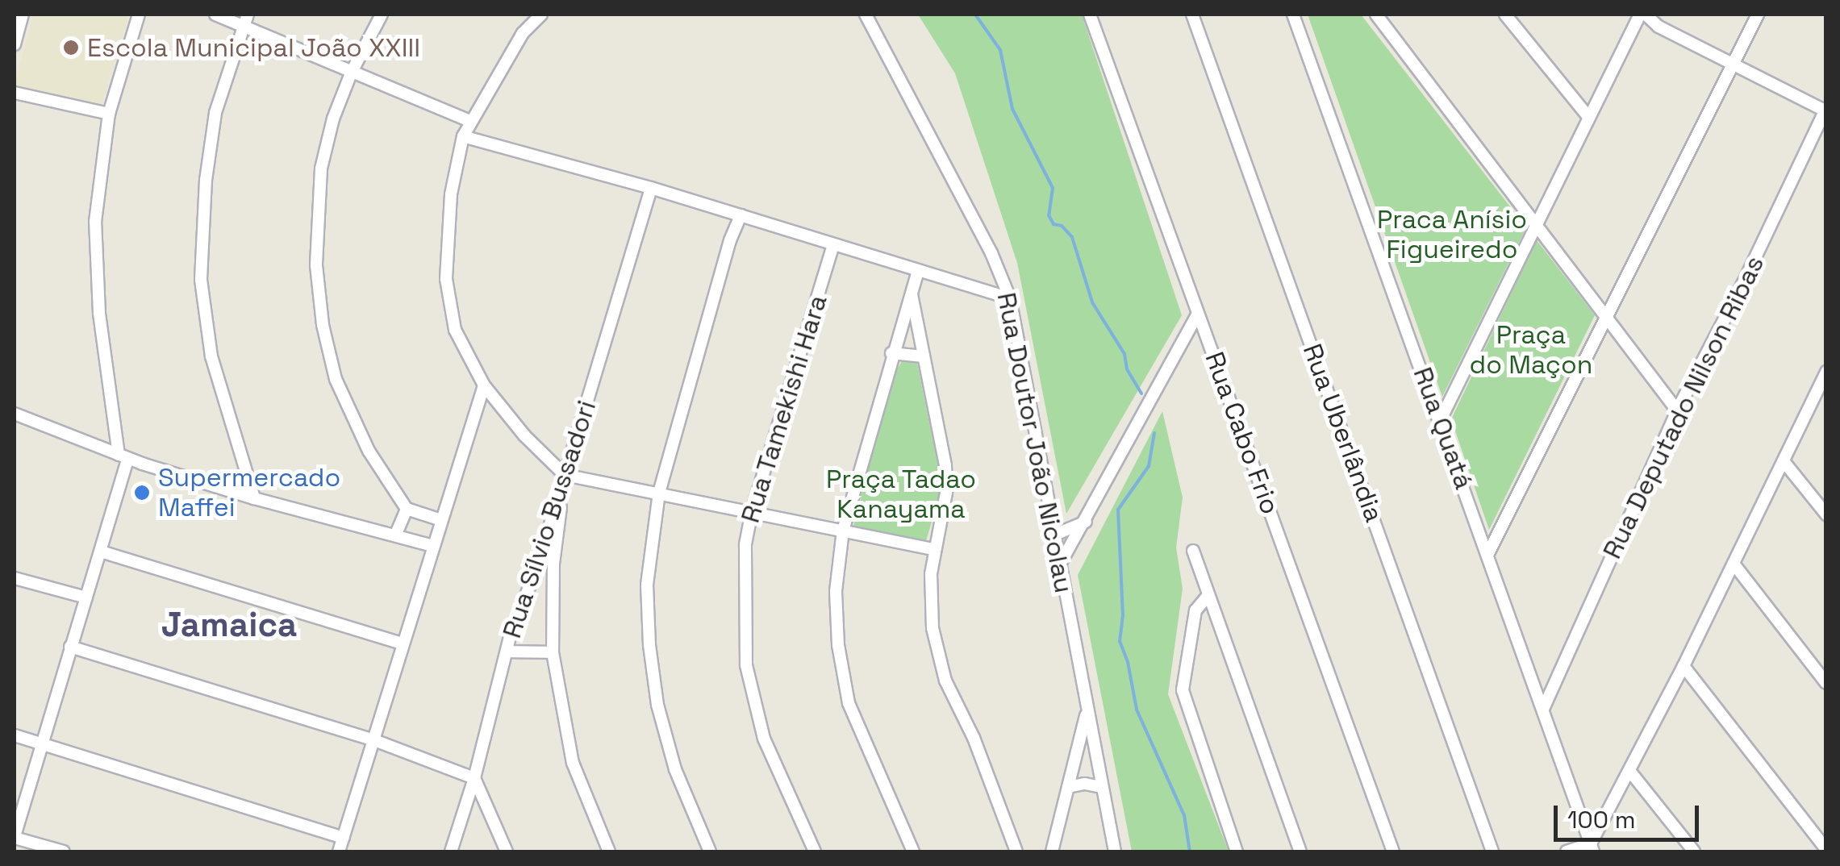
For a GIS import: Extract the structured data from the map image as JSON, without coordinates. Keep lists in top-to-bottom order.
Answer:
{
  "streets": {
    "street": [
      "Rua Deputado Nilson Ribas",
      "Rua Tamekishi Hara",
      "Rua Quatá",
      "Rua Cabo Frio",
      "Rua Uberlândia",
      "Rua Doutor João Nicolau",
      "Rua Sílvio Bussadori"
    ]
  },
  "crossings": [
    ["Rua Deputado Nilson Ribas", "Rua Quatá"]
  ],
  "districts": ["Jamaica"],
  "parks": ["Praca Anísio Figueiredo", "Praça do Maçon", "Praça Tadao Kanayama"],
  "places": ["Escola Municipal João XXIII", "Supermercado Maffei"],
  "scale_bar": "100 m"
}
